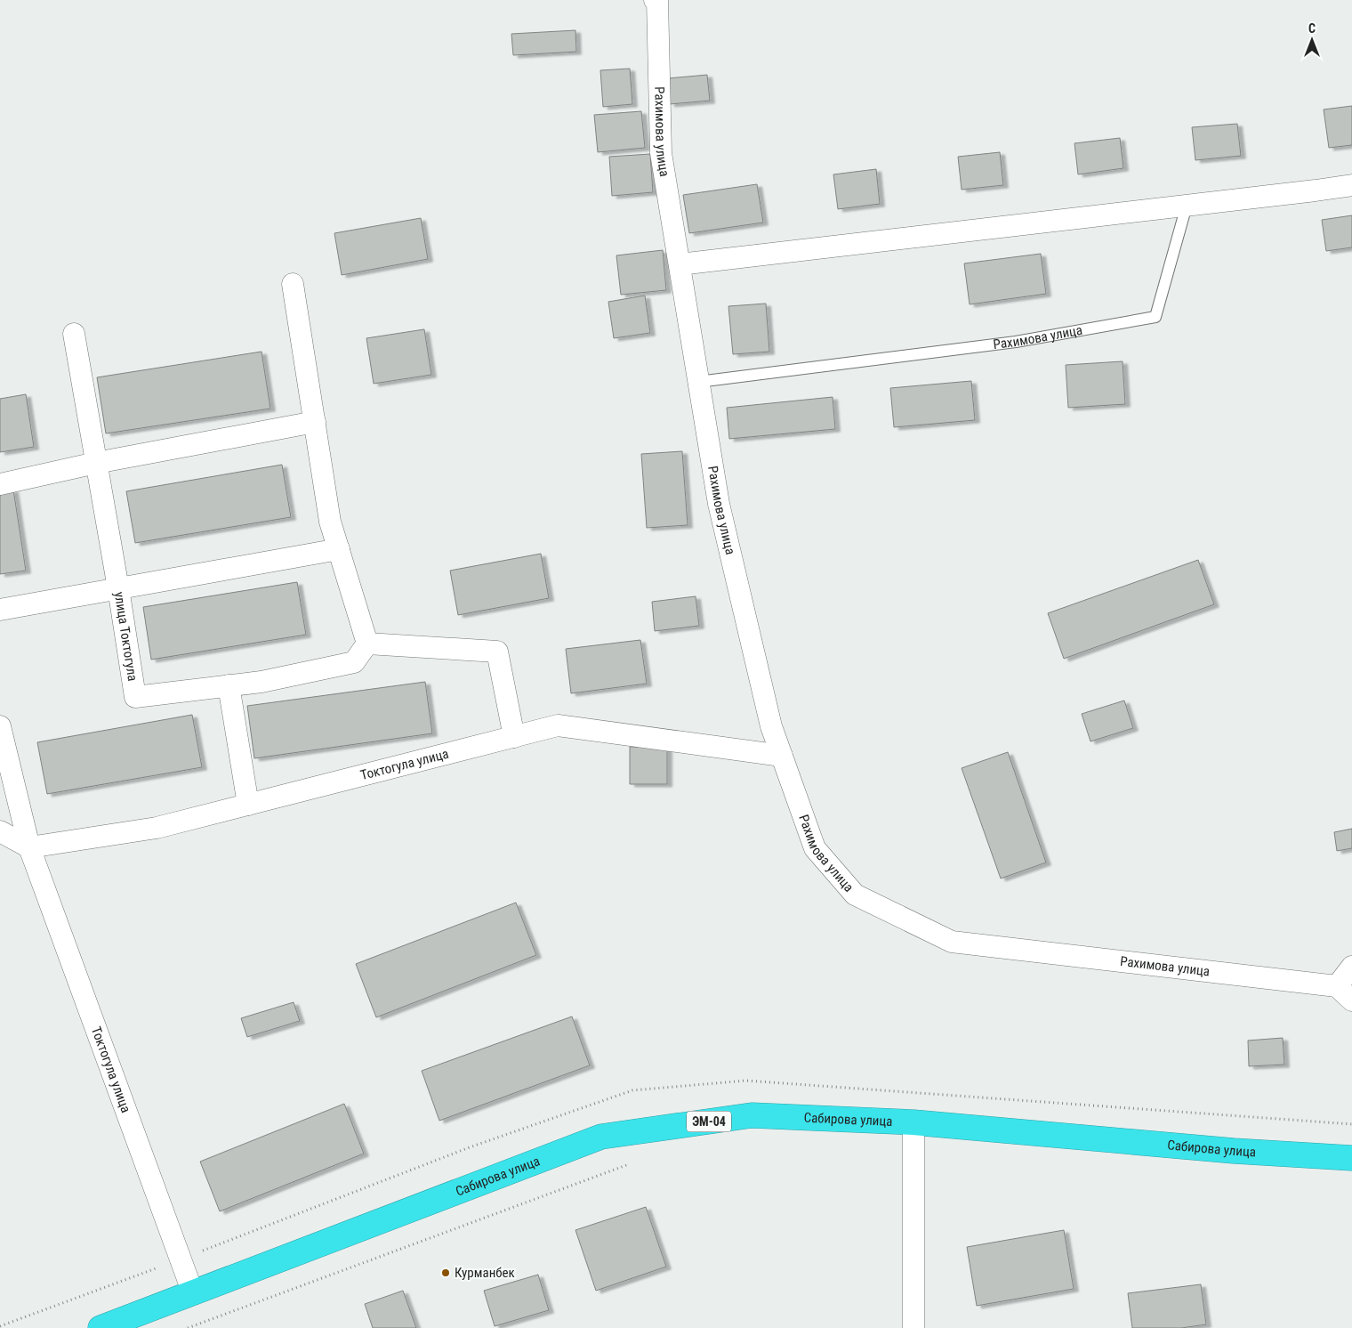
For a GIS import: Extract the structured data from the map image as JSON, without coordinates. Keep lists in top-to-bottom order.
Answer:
{
  "streets": {
    "highway": ["Сабирова улица", "ЭМ-04"],
    "street": ["Рахимова улица", "улица Токтогула", "Токтогула улица"]
  },
  "crossings": [
    ["Рахимова улица", "Токтогула улица"],
    ["Токтогула улица", "Сабирова улица"]
  ],
  "places": ["Курманбек"],
  "north": "top"
}
